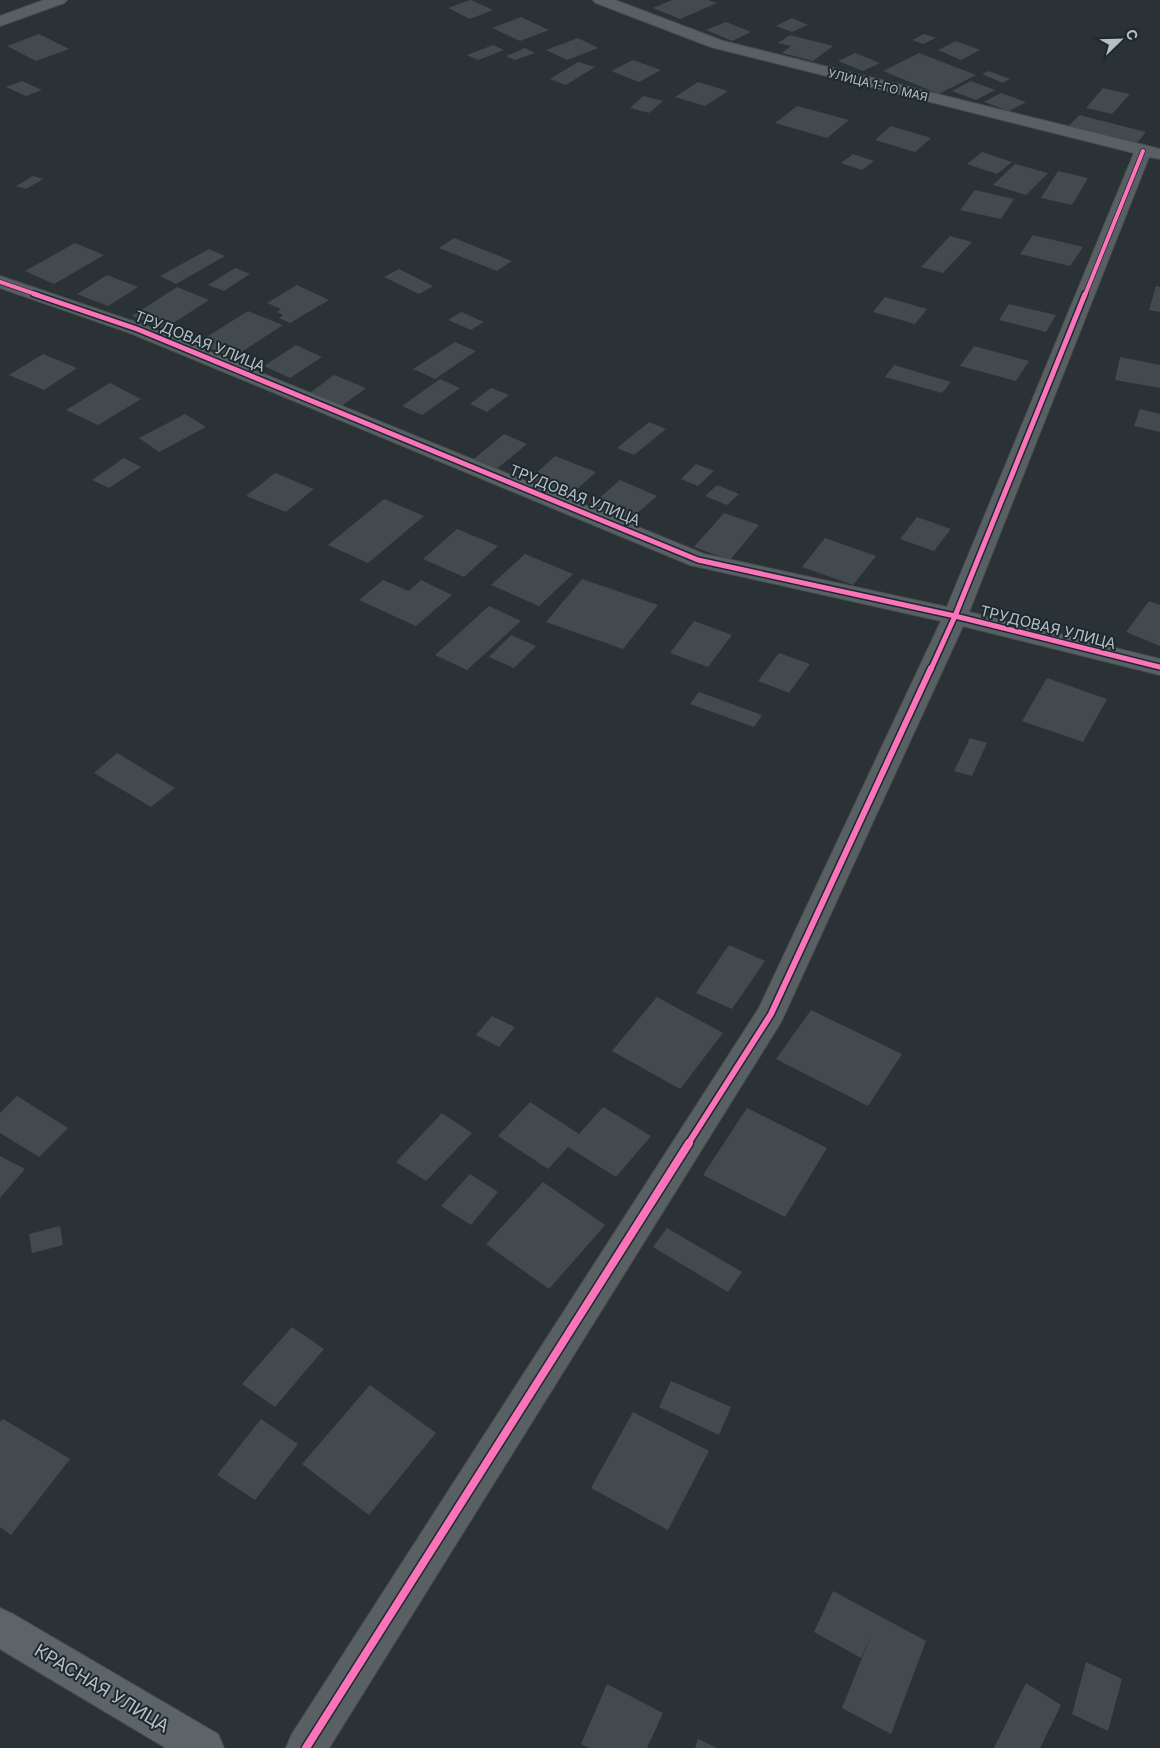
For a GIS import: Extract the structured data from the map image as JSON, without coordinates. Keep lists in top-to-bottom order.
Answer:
{
  "streets": {
    "main road": ["КРАСНАЯ УЛИЦА"],
    "street": ["УЛИЦА 1-ГО МАЯ", "ТРУДОВАЯ УЛИЦА"]
  },
  "north": "top right"
}
